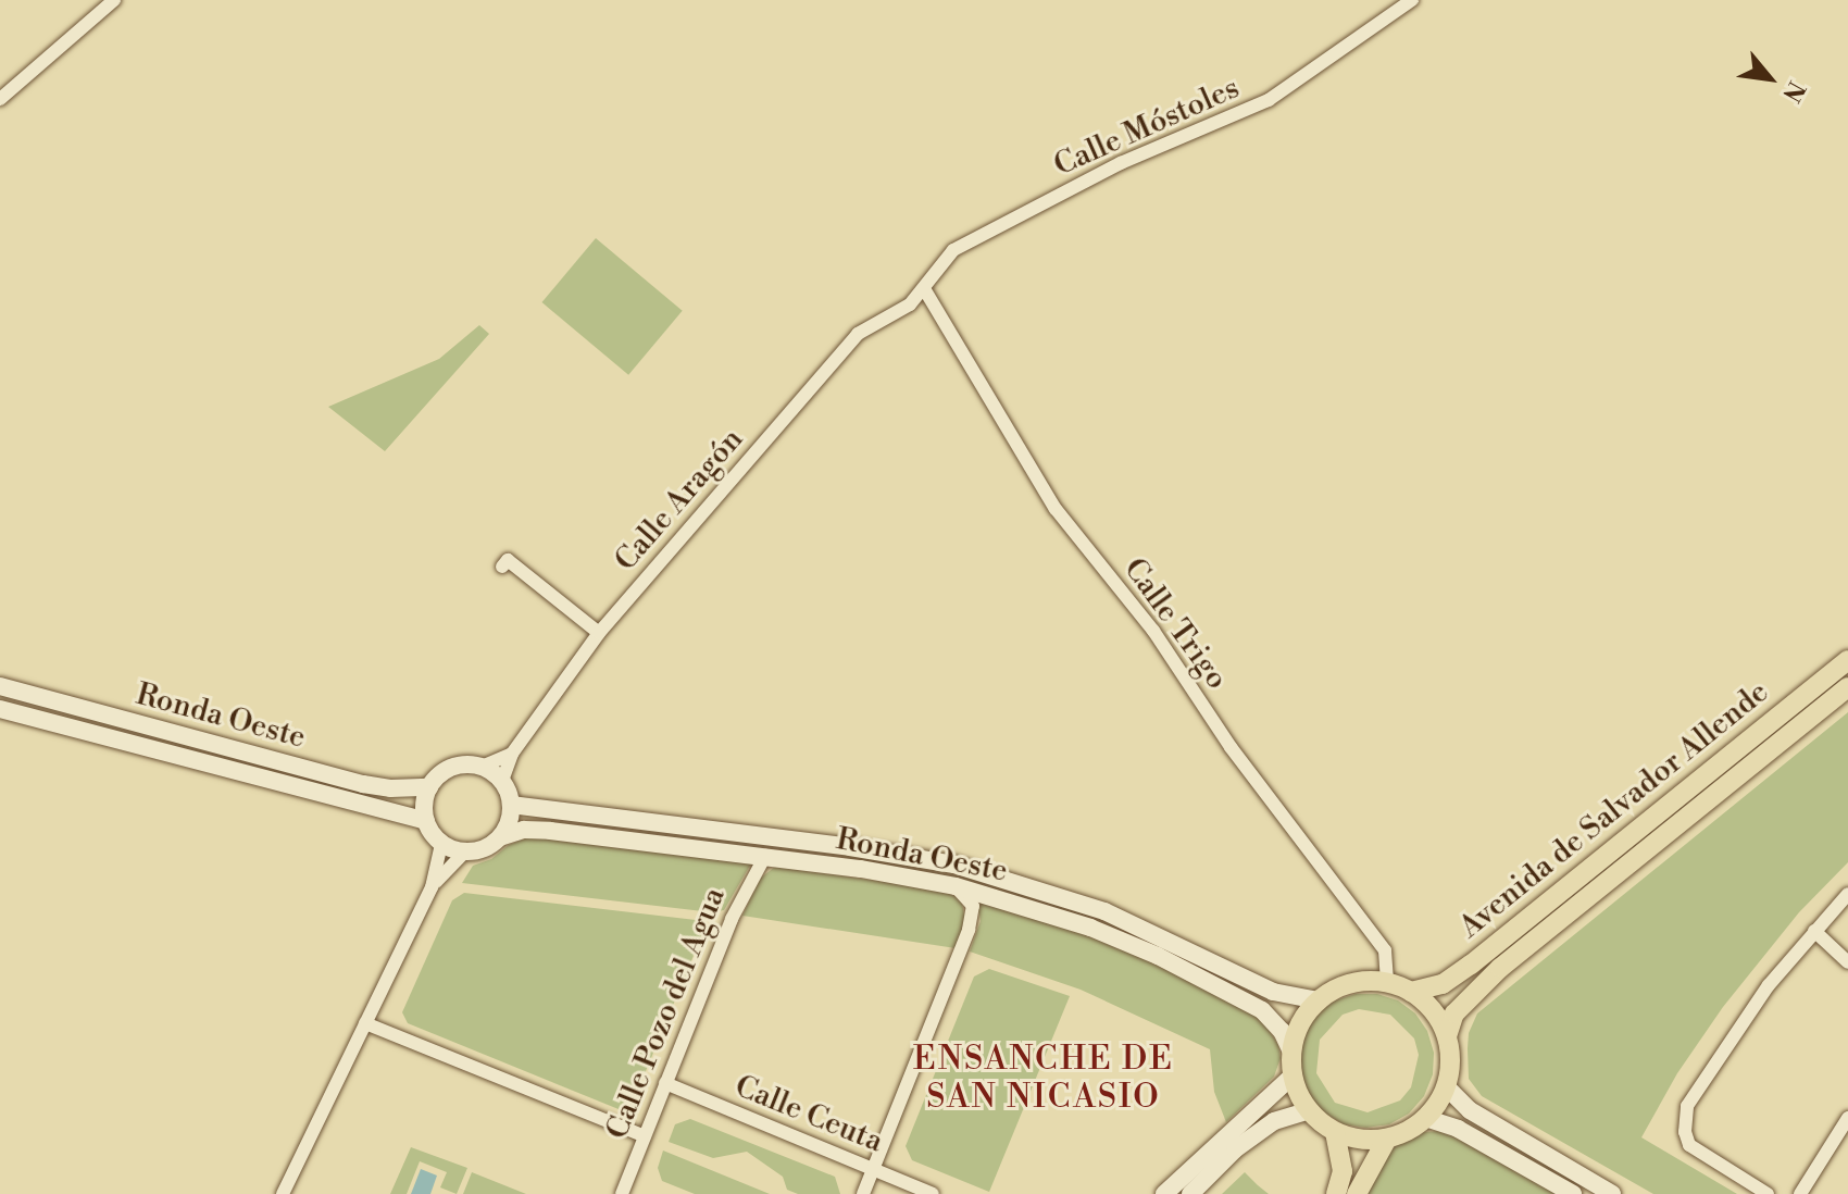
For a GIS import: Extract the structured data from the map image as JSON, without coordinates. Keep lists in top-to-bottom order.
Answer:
{
  "streets": {
    "main road": ["Ronda Oeste", "Avenida de Salvador Allende"],
    "street": [
      "Calle Móstoles",
      "Calle Aragón",
      "Calle Trigo",
      "Calle Pozo del Agua",
      "Calle Ceuta"
    ]
  },
  "crossings": [
    ["Calle Móstoles", "Calle Aragón"],
    ["Calle Móstoles", "Calle Trigo"],
    ["Calle Aragón", "Ronda Oeste"],
    ["Calle Trigo", "Ronda Oeste"],
    ["Calle Trigo", "Avenida de Salvador Allende"],
    ["Ronda Oeste", "Avenida de Salvador Allende"],
    ["Ronda Oeste", "Calle Pozo del Agua"],
    ["Calle Pozo del Agua", "Calle Ceuta"]
  ],
  "districts": ["ENSANCHE DE SAN NICASIO"],
  "north": "bottom right"
}
